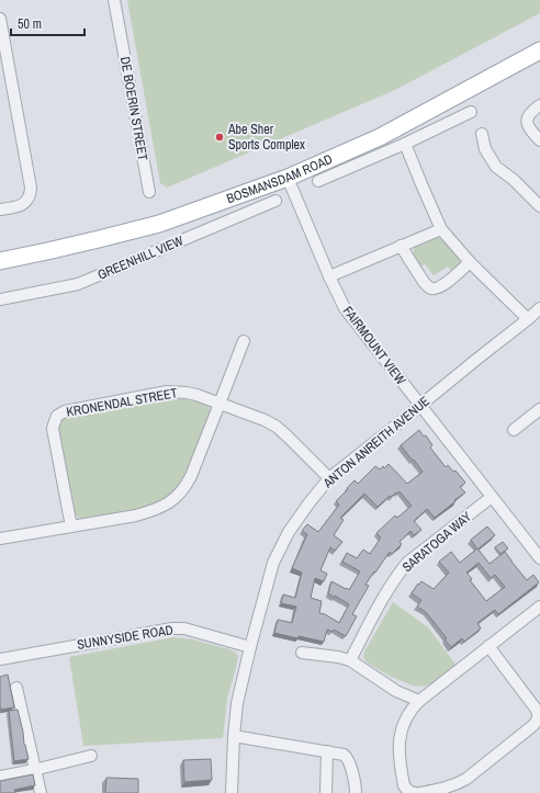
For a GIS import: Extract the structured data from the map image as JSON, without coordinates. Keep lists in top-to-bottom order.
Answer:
{
  "streets": {
    "main road": ["BOSMANSDAM ROAD"],
    "street": [
      "DE BOERIN STREET",
      "GREENHILL VIEW",
      "FAIRMOUNT VIEW",
      "KRONENDAL STREET",
      "ANTON ANREITH AVENUE",
      "SARATOGA WAY",
      "SUNNYSIDE ROAD"
    ]
  },
  "crossings": [
    ["BOSMANSDAM ROAD", "FAIRMOUNT VIEW"],
    ["FAIRMOUNT VIEW", "ANTON ANREITH AVENUE"],
    ["FAIRMOUNT VIEW", "SARATOGA WAY"],
    ["KRONENDAL STREET", "ANTON ANREITH AVENUE"],
    ["ANTON ANREITH AVENUE", "SUNNYSIDE ROAD"]
  ],
  "places": ["Abe Sher Sports Complex"],
  "scale_bar": "50 m"
}
